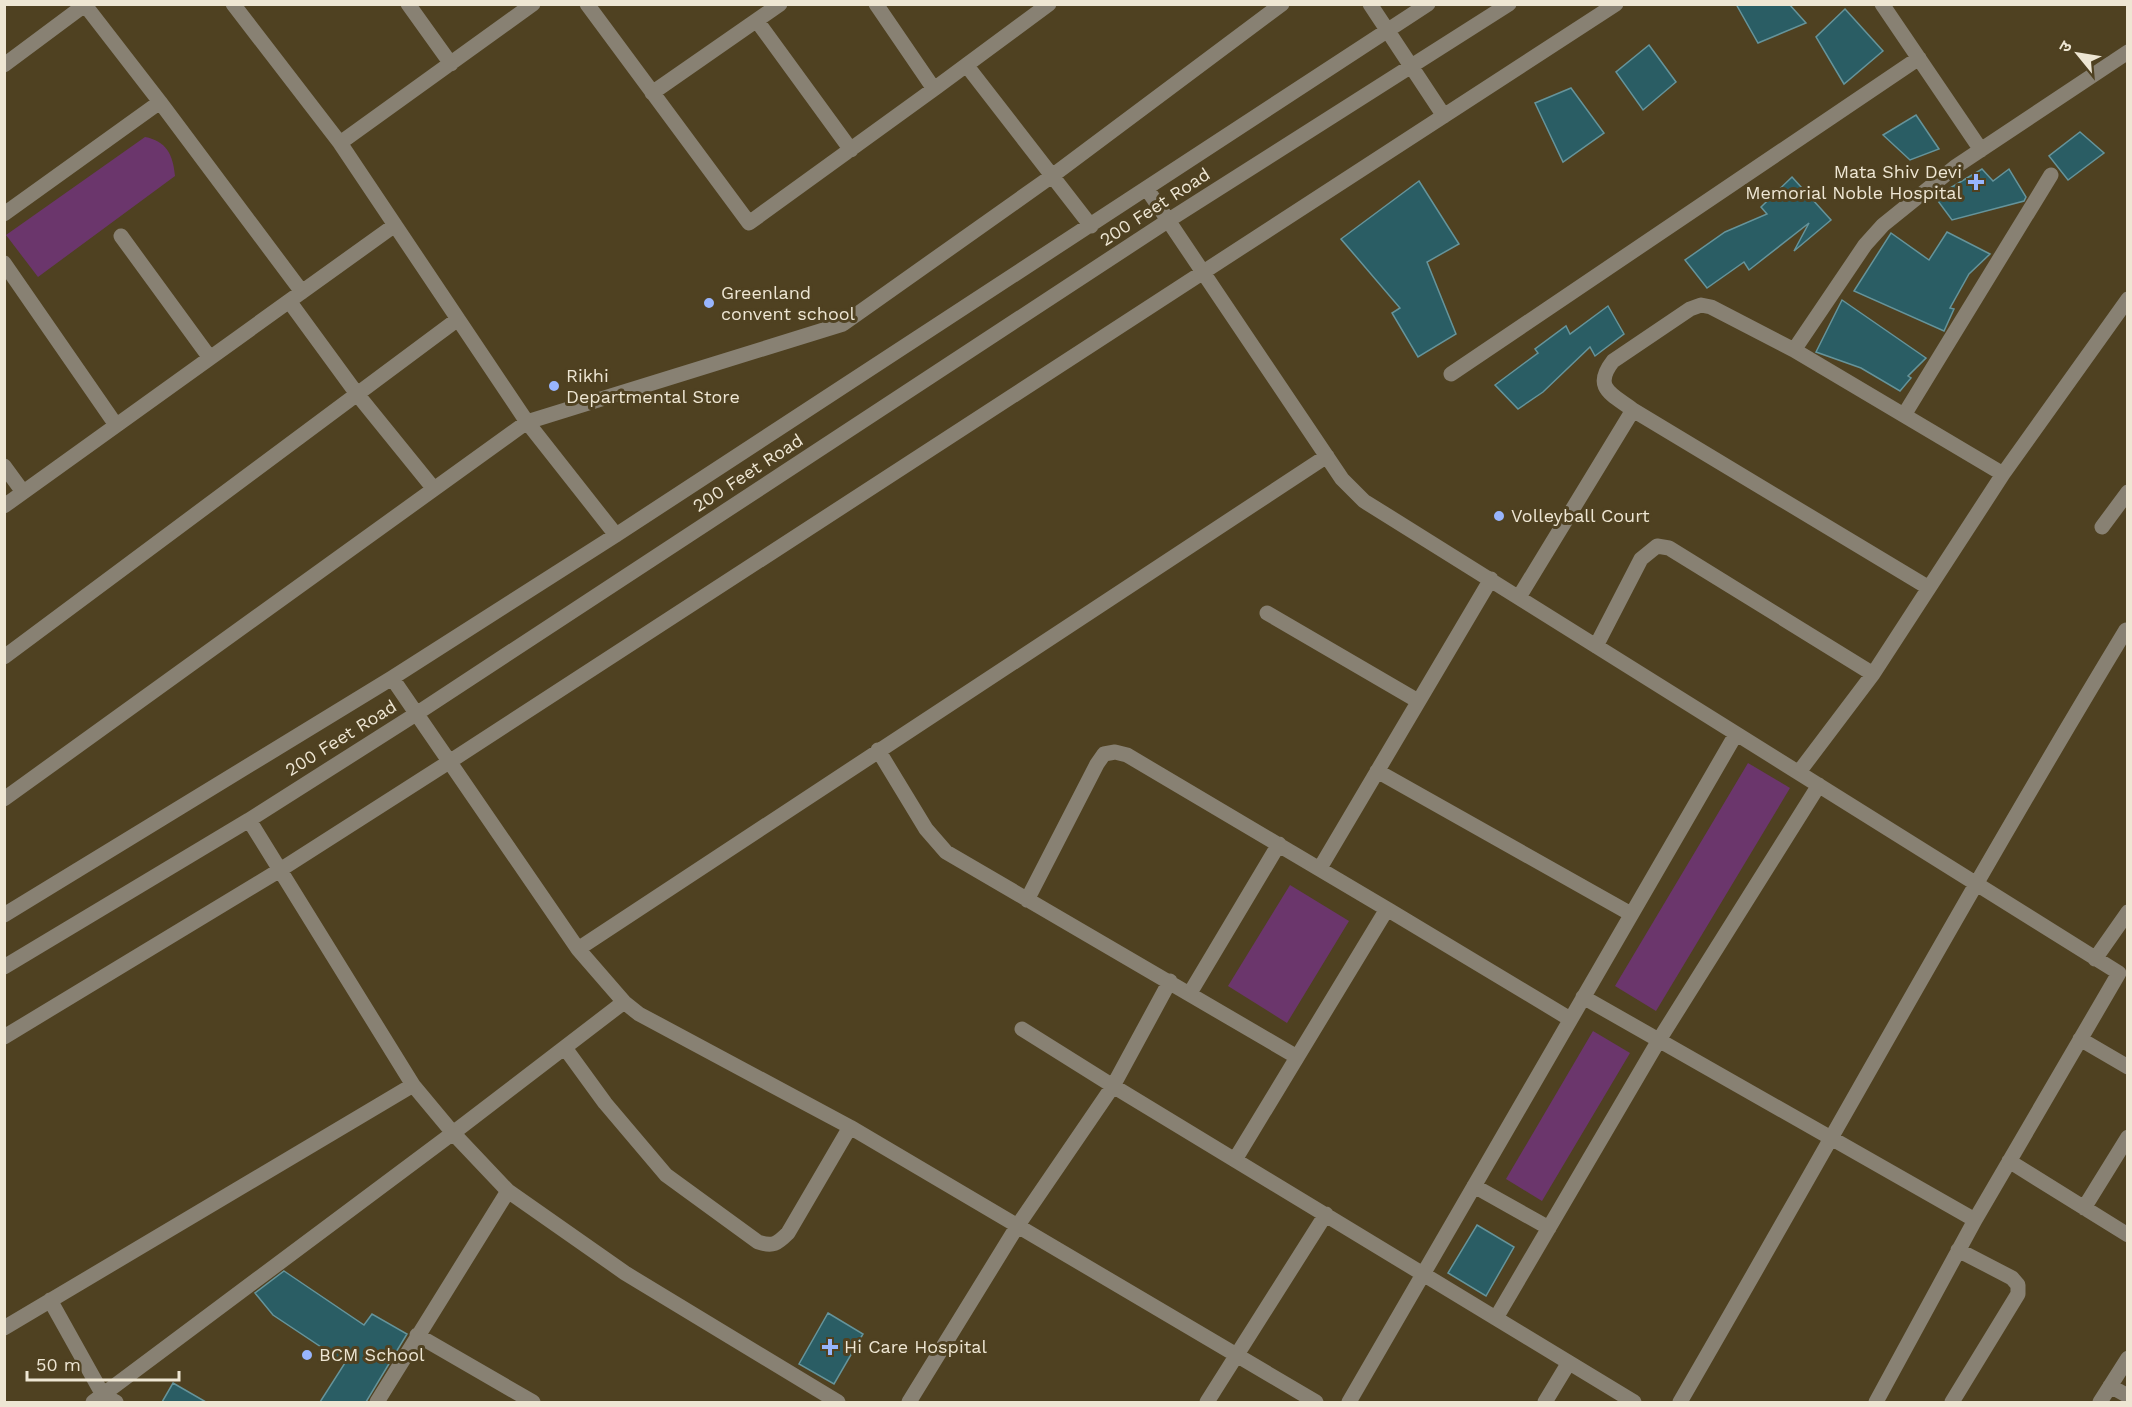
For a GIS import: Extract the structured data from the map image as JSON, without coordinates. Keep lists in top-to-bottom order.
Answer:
{
  "streets": {
    "street": ["200 Feet Road"]
  },
  "places": {
    "health": ["Mata Shiv Devi Memorial Noble Hospital", "Hi Care Hospital"],
    "other": [
      "Greenland convent school",
      "Rikhi Departmental Store",
      "Volleyball Court",
      "BCM School"
    ]
  },
  "scale_bar": "50 m",
  "north": "top left"
}
